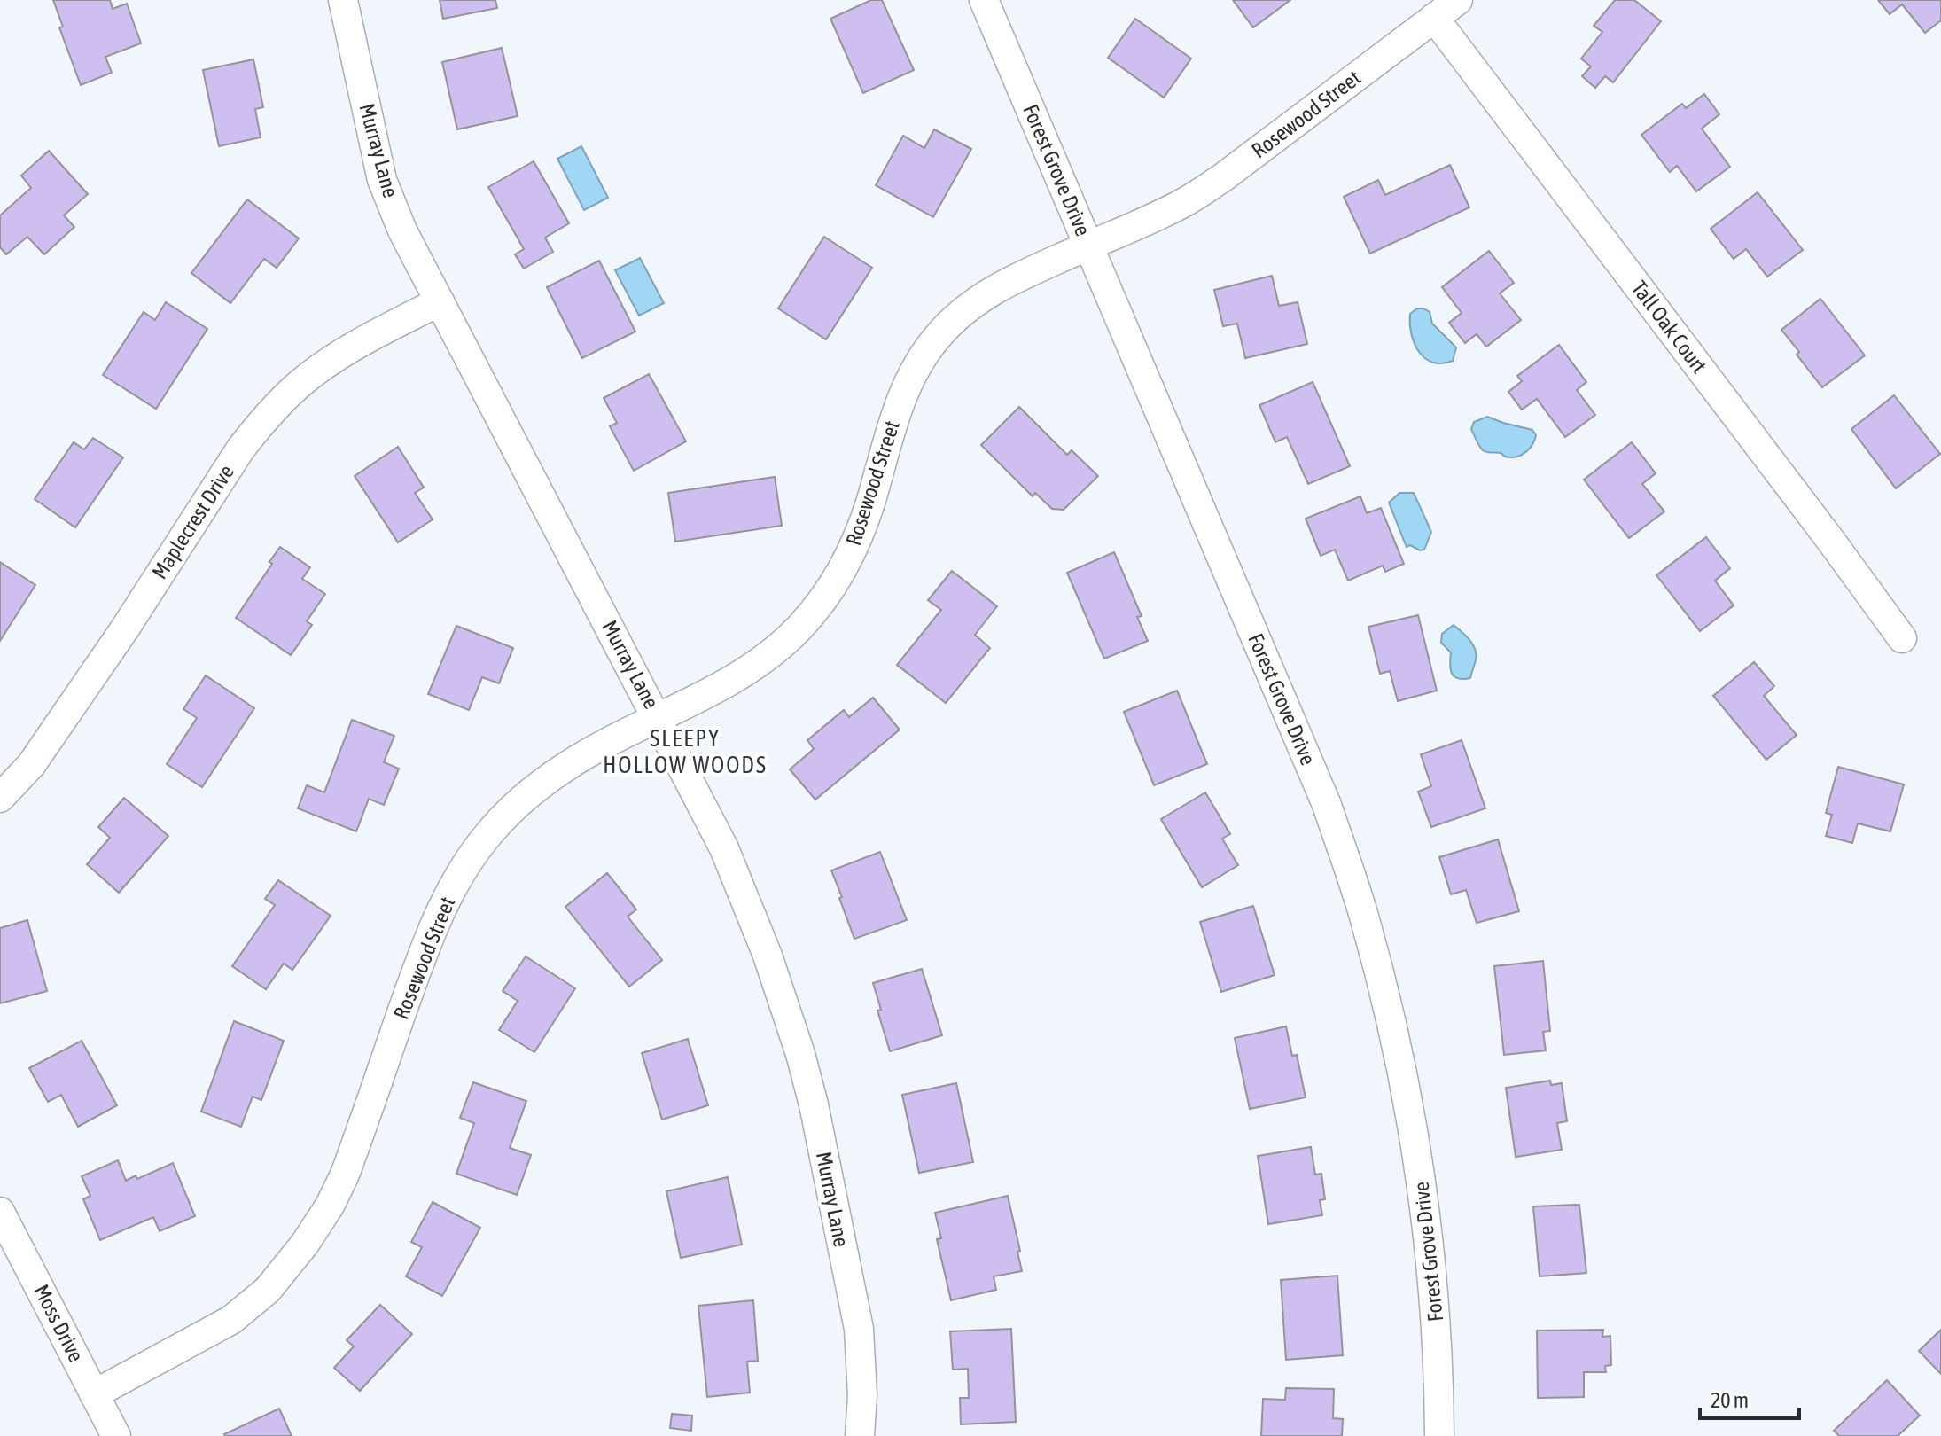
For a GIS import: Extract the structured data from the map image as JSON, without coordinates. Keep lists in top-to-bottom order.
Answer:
{
  "streets": {
    "street": [
      "Rosewood Street",
      "Murray Lane",
      "Forest Grove Drive",
      "Tall Oak Court",
      "Maplecrest Drive",
      "Moss Drive"
    ]
  },
  "crossings": [
    ["Rosewood Street", "Murray Lane"],
    ["Rosewood Street", "Forest Grove Drive"],
    ["Rosewood Street", "Tall Oak Court"],
    ["Rosewood Street", "Moss Drive"],
    ["Murray Lane", "Maplecrest Drive"]
  ],
  "districts": ["SLEEPY HOLLOW WOODS"],
  "scale_bar": "20 m"
}
